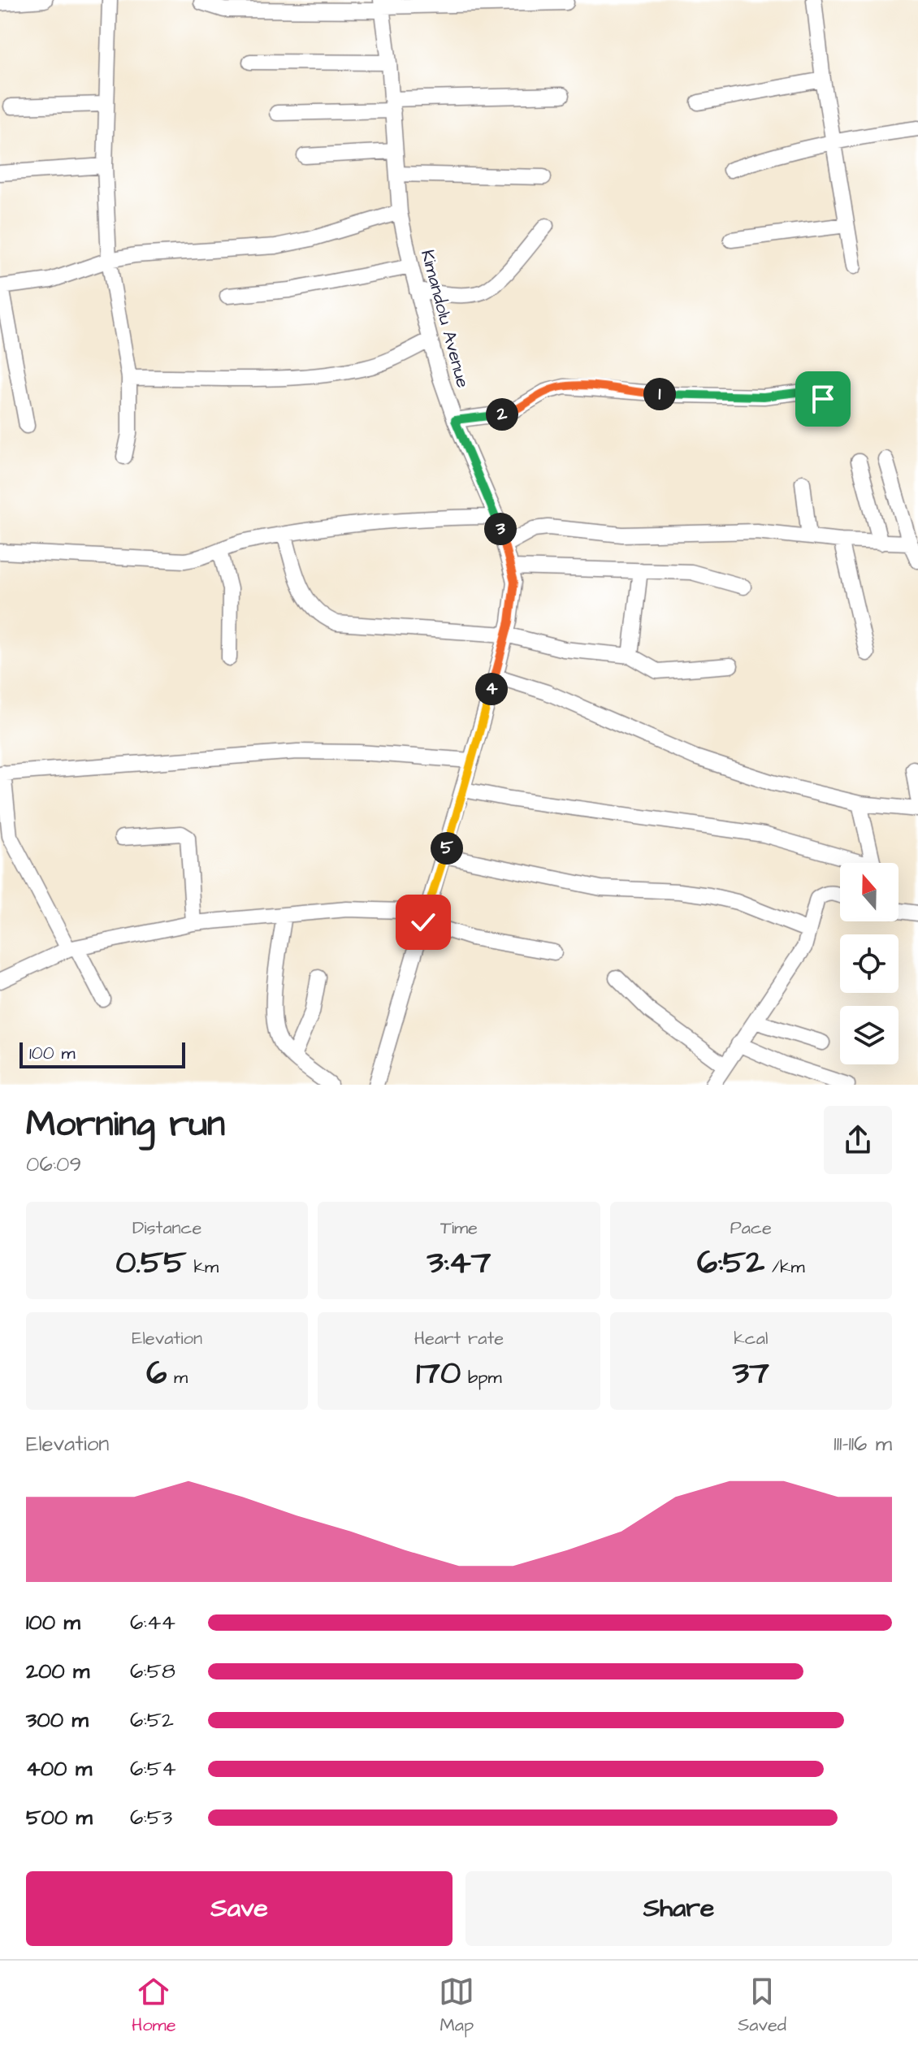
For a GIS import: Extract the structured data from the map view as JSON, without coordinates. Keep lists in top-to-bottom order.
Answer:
{
  "streets": {
    "street": ["Kimandolu Avenue"]
  },
  "scale_bar": "100 m",
  "north": "top",
  "page": {
    "pins": [
      "1",
      "2",
      "3",
      "4",
      "5"
    ],
    "scale": "100 m",
    "heading": ["Morning run", "06:09"],
    "stats": [
      ["Distance", "0.55 km"],
      ["Time", "3:47"],
      ["Pace", "6:52 /km"],
      ["Elevation", "6 m"],
      ["Heart rate", "170 bpm"],
      ["kcal", "37"]
    ],
    "chart": ["Elevation", "111–116 m"],
    "list": [
      {
        "name": "100 m",
        "note": "6:44"
      },
      {
        "name": "200 m",
        "note": "6:58"
      },
      {
        "name": "300 m",
        "note": "6:52"
      },
      {
        "name": "400 m",
        "note": "6:54"
      },
      {
        "name": "500 m",
        "note": "6:53"
      }
    ],
    "buttons": ["Save", "Share"],
    "tabs": ["Home", "Map", "Saved"]
  }
}
